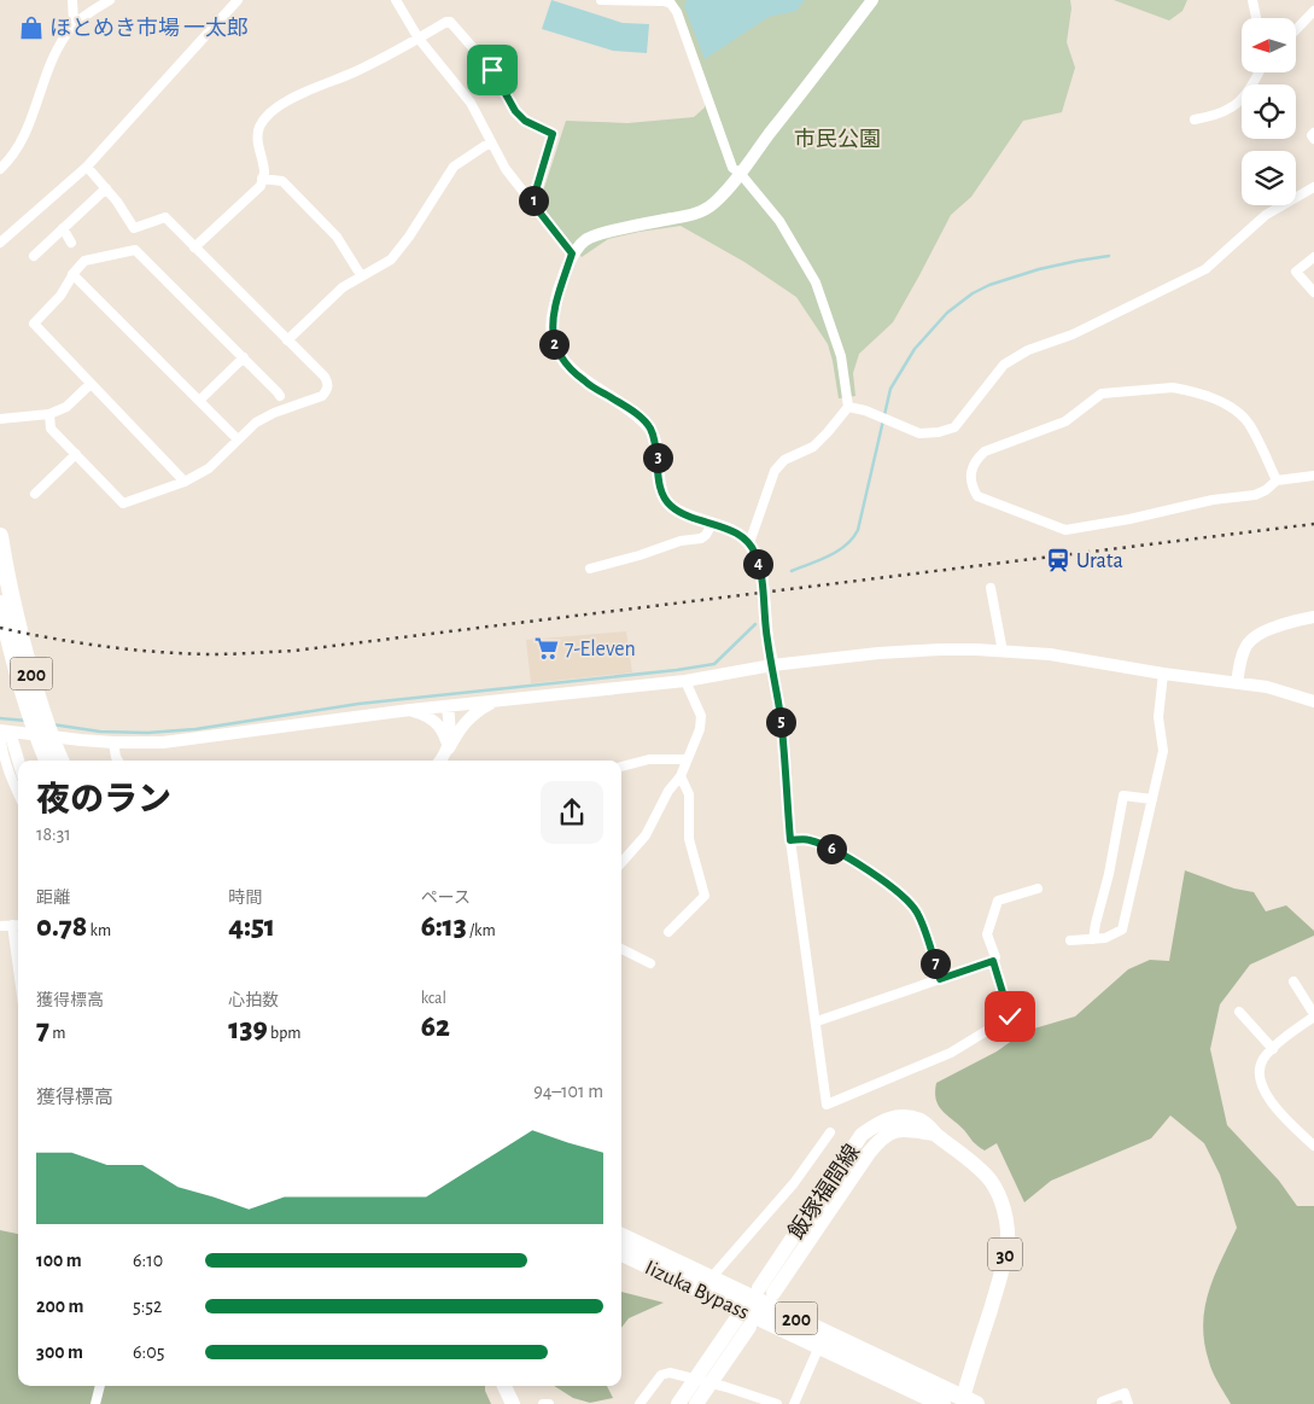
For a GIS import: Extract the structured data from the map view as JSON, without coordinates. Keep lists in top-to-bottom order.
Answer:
{
  "streets": {
    "highway": ["200", "Iizuka Bypass"],
    "main road": ["飯塚福間線", "30"]
  },
  "crossings": [
    ["200", "飯塚福間線"]
  ],
  "parks": ["市民公園"],
  "places": {
    "shop": ["ほとめき市場 一太郎"],
    "station": ["Urata"],
    "supermarket": ["7-Eleven"]
  },
  "north": "left",
  "page": {
    "pins": [
      "1",
      "2",
      "3",
      "4",
      "5",
      "6",
      "7"
    ],
    "heading": ["夜のラン", "18:31"],
    "stats": [
      ["距離", "0.78 km"],
      ["時間", "4:51"],
      ["ペース", "6:13 /km"],
      ["獲得標高", "7 m"],
      ["心拍数", "139 bpm"],
      ["kcal", "62"]
    ],
    "chart": ["獲得標高", "94–101 m"],
    "list": [
      {
        "name": "100 m",
        "note": "6:10"
      },
      {
        "name": "200 m",
        "note": "5:52"
      },
      {
        "name": "300 m",
        "note": "6:05"
      }
    ]
  }
}
